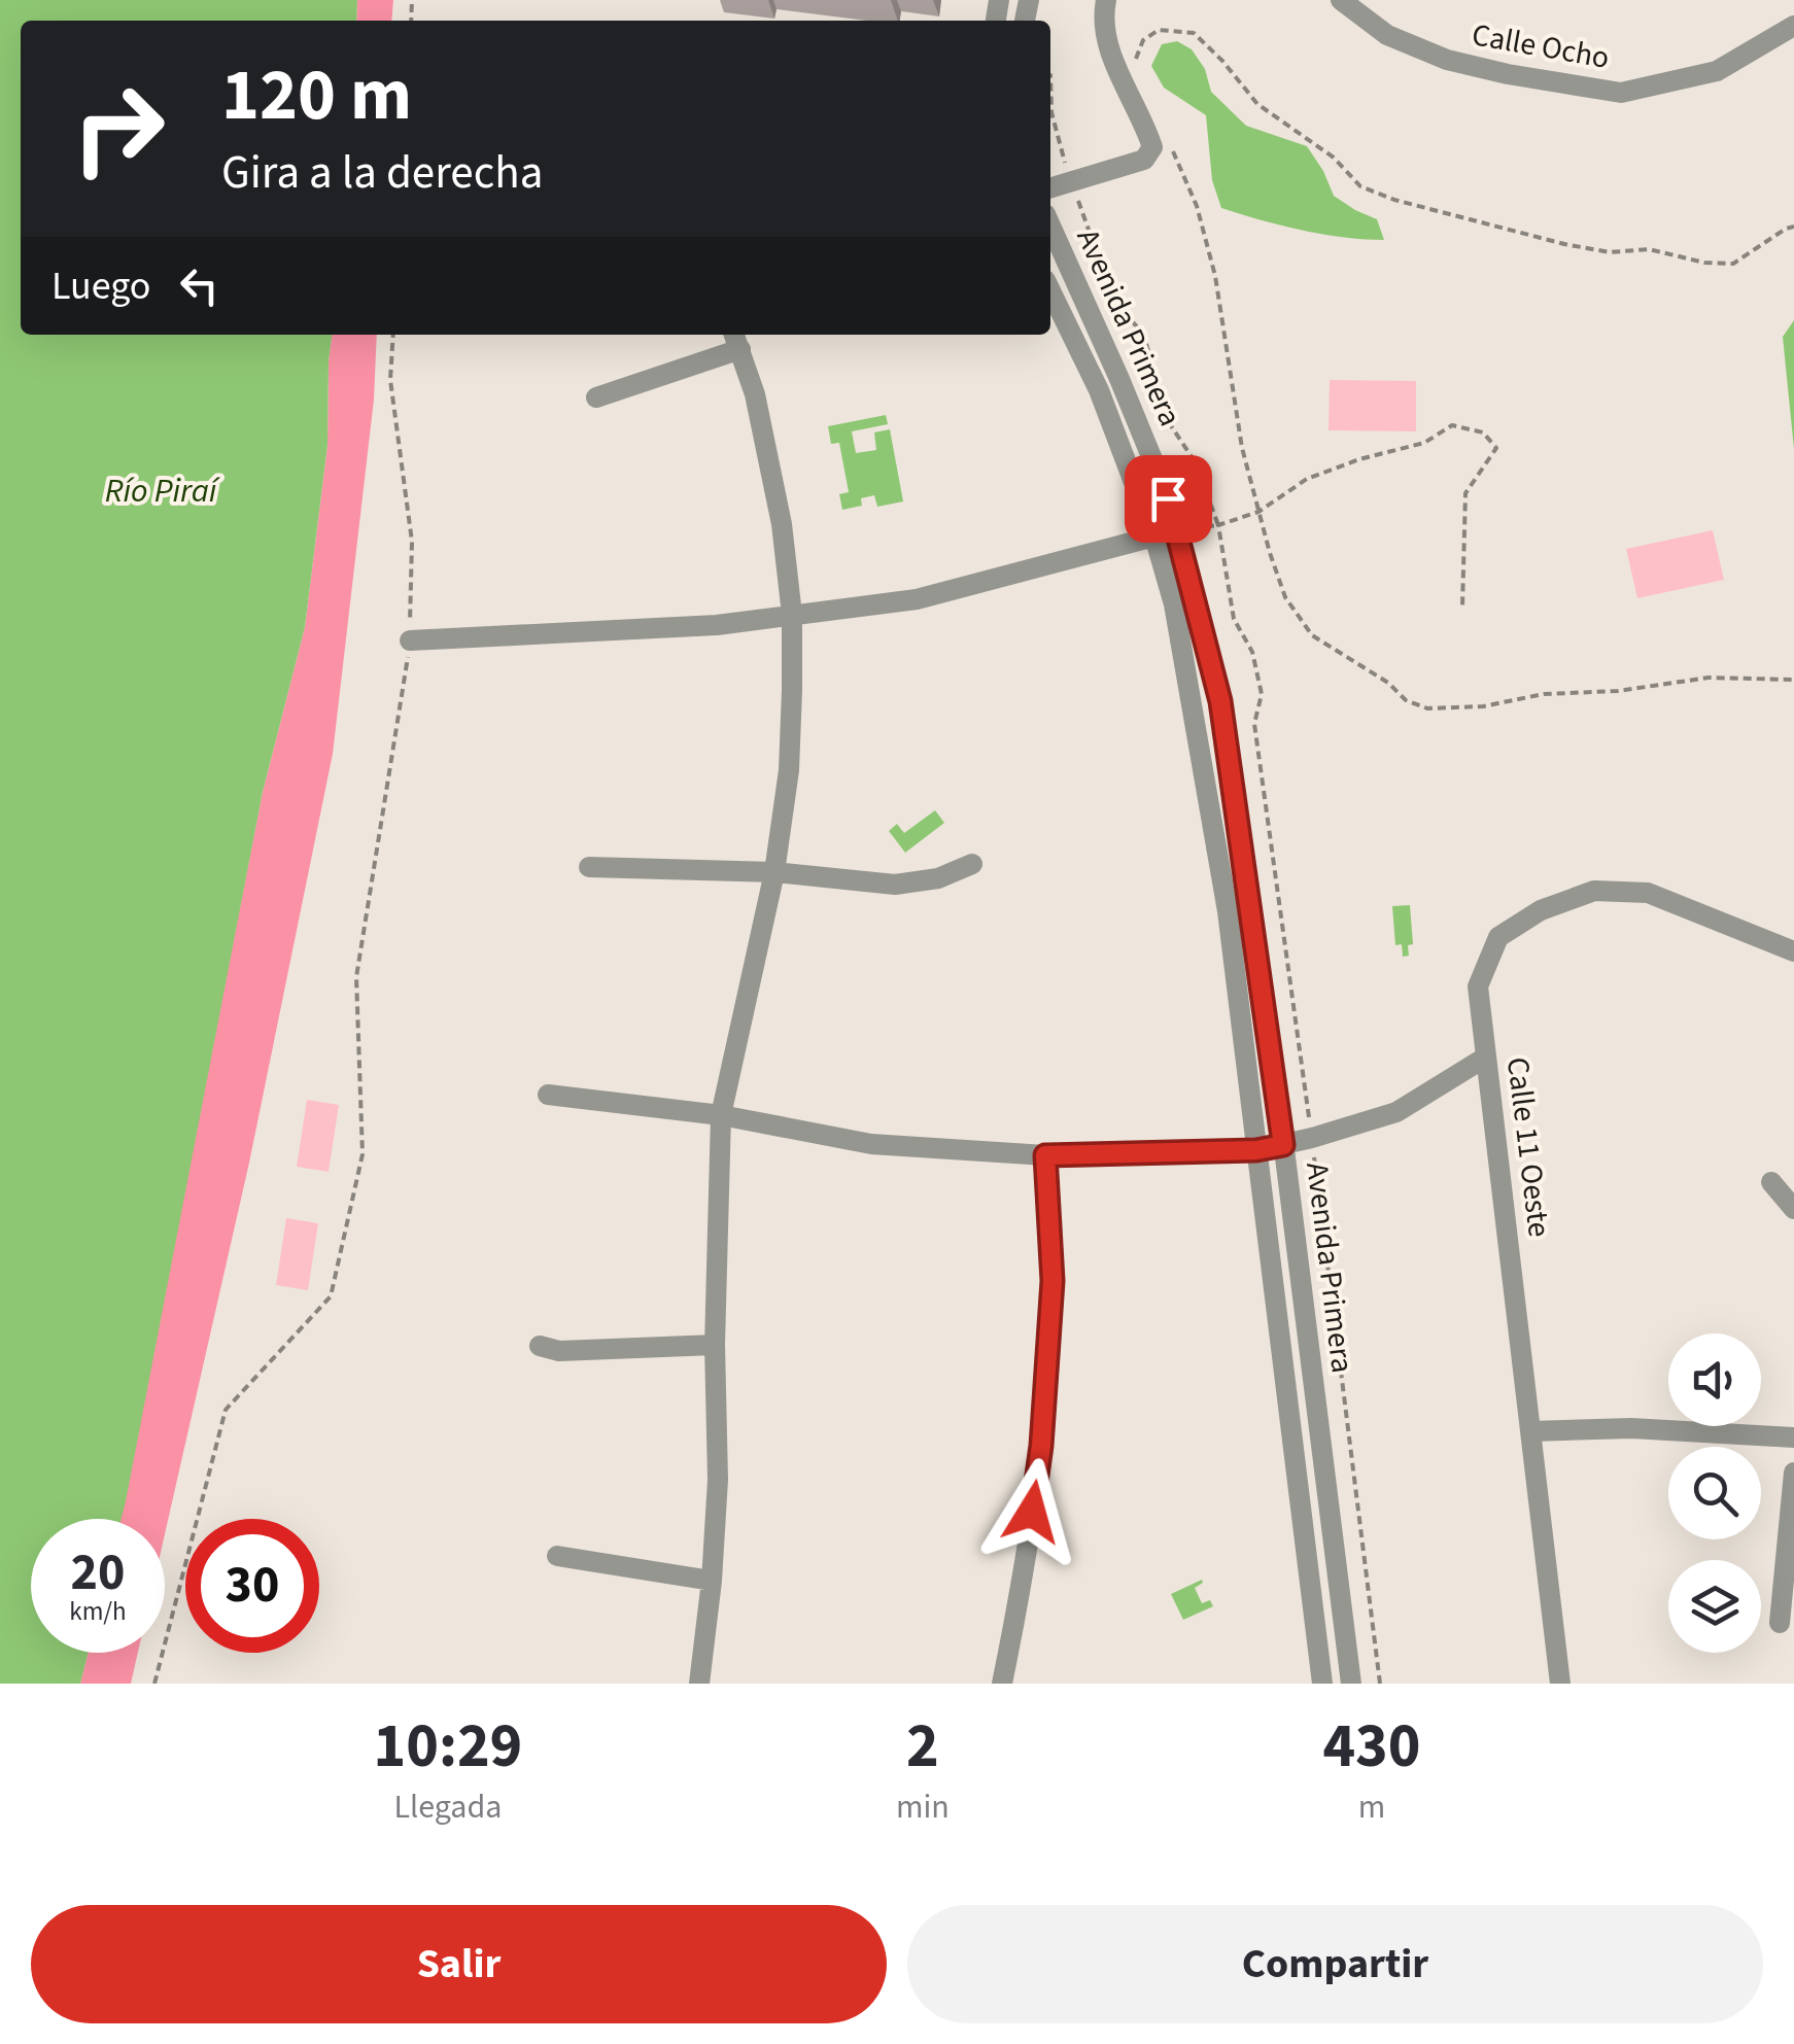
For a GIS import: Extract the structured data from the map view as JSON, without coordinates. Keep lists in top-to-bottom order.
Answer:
{
  "streets": {
    "street": ["Calle Ocho", "Avenida Primera", "Calle 11 Oeste"]
  },
  "water": ["Río Piraí"],
  "page": {
    "turn": ["120 m", "Gira a la derecha"],
    "then": "Luego",
    "speed": "20 km/h",
    "limit": "30",
    "eta": [
      "10:29",
      "Llegada",
      "2",
      "min",
      "430",
      "m"
    ],
    "buttons": ["Salir", "Compartir"]
  }
}
